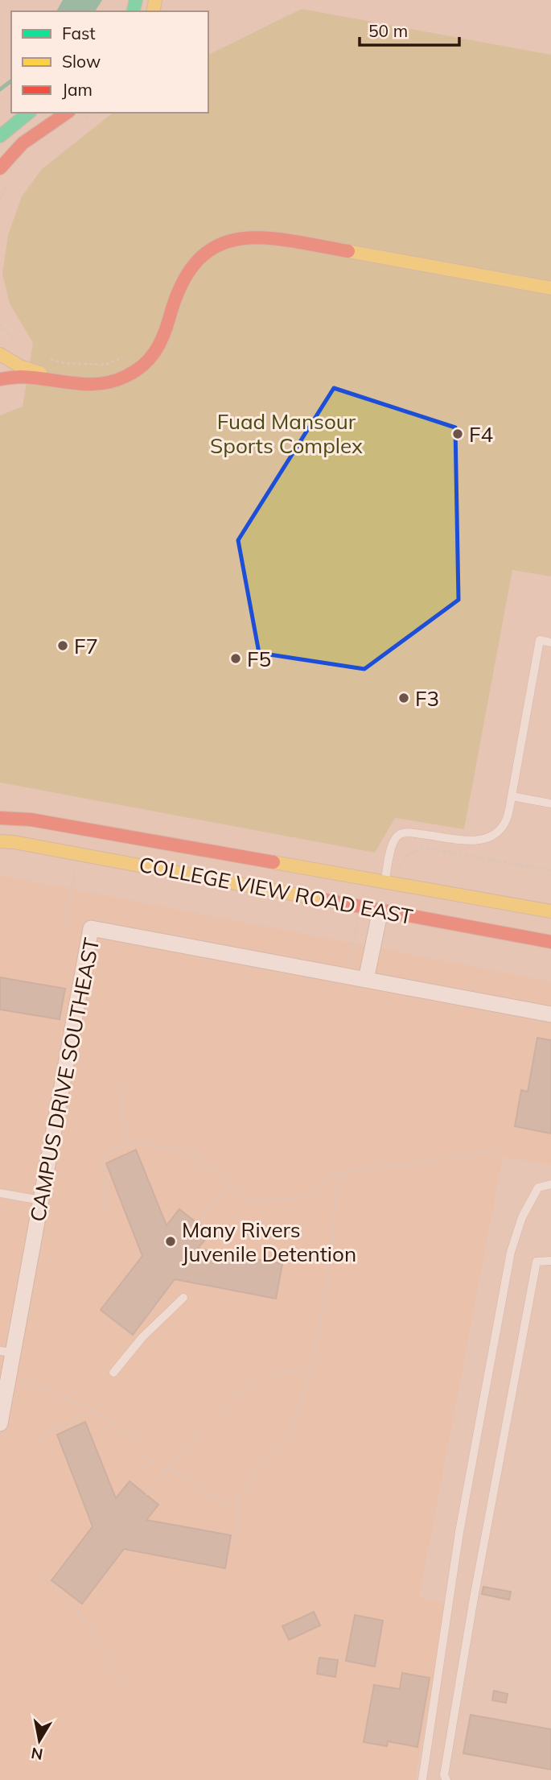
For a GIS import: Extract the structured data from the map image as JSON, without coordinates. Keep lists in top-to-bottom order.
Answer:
{
  "streets": {
    "main road": ["COLLEGE VIEW ROAD EAST"],
    "street": ["CAMPUS DRIVE SOUTHEAST"]
  },
  "parks": ["Fuad Mansour Sports Complex"],
  "places": [
    "F4",
    "F7",
    "F5",
    "F3",
    "Many Rivers Juvenile Detention"
  ],
  "legend": ["Fast", "Slow", "Jam"],
  "scale_bar": "50 m",
  "north": "bottom"
}
